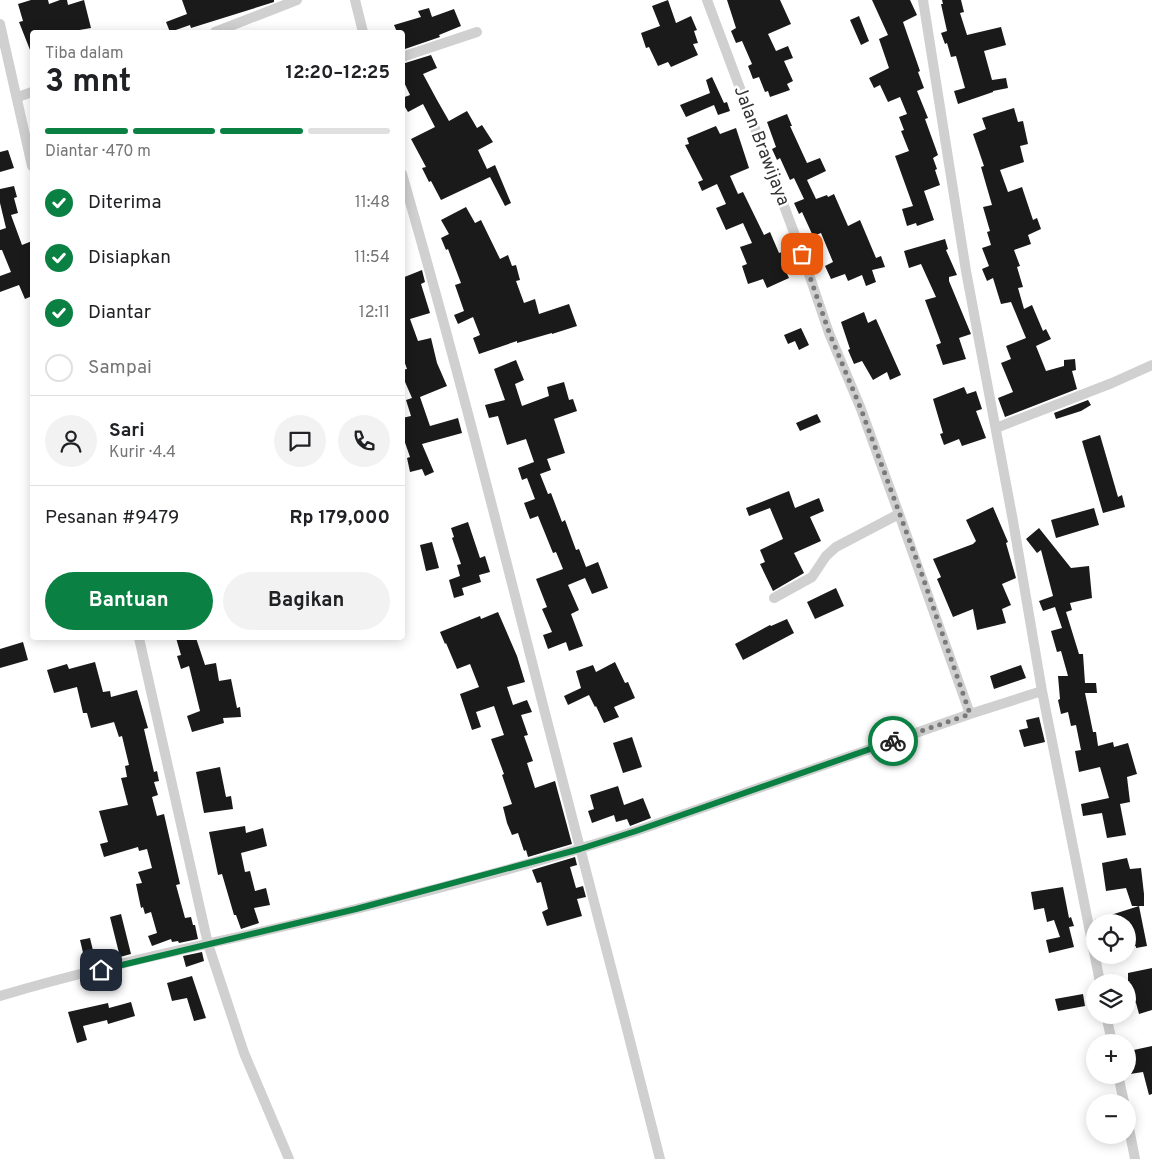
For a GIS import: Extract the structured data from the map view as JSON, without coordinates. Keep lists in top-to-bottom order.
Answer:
{
  "streets": {
    "street": ["Jalan Brawijaya"]
  },
  "page": {
    "heading": ["3 mnt", "Tiba dalam", "12:20–12:25"],
    "panel": [
      "Sari",
      "Kurir · 4.4",
      "Pesanan #9479",
      "Rp 179,000"
    ],
    "bar": "Diantar · 470 m",
    "list": [
      ["Diterima", "11:48"],
      ["Disiapkan", "11:54"],
      ["Diantar", "12:11"],
      "Sampai"
    ],
    "buttons": ["Bantuan", "Bagikan"],
    "map_buttons": ["+", "−"]
  }
}
